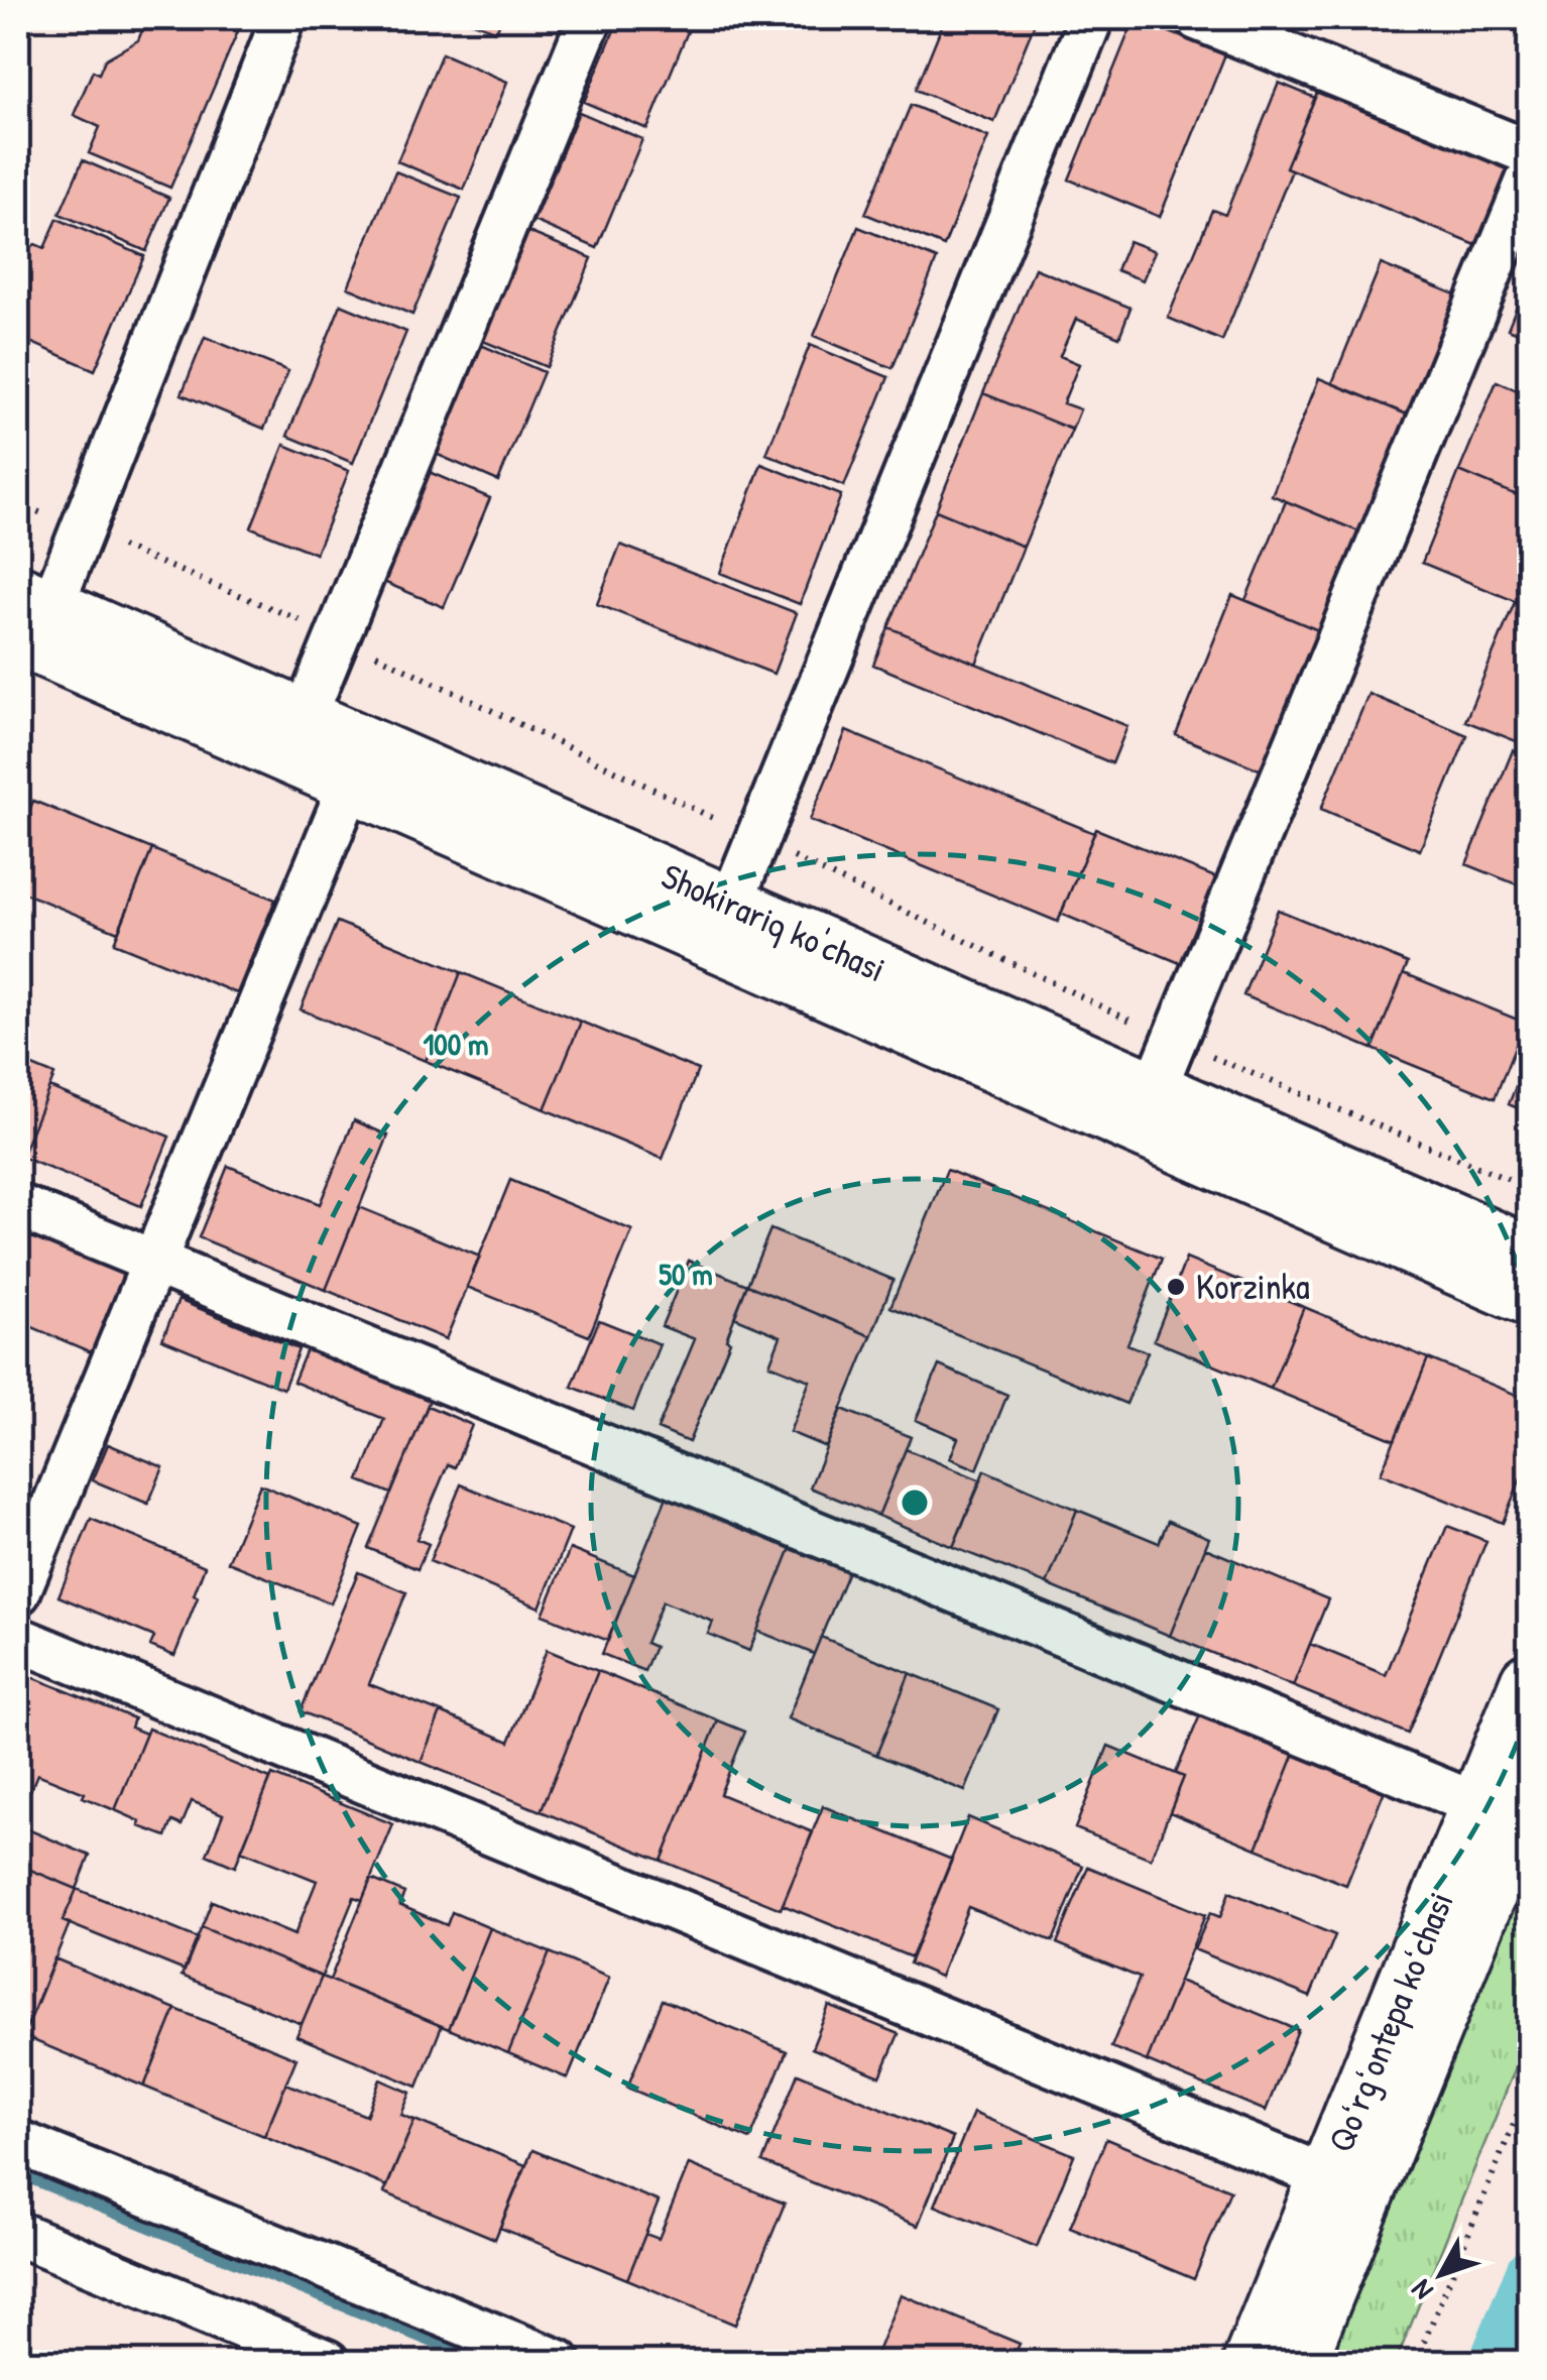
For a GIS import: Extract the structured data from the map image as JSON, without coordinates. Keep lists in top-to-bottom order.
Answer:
{
  "streets": {
    "main road": ["Shokirariq ko'chasi", "Qoʻrgʻontepa koʻchasi"]
  },
  "places": ["Korzinka"],
  "north": "bottom left",
  "rings": ["100 m", "50 m"]
}
